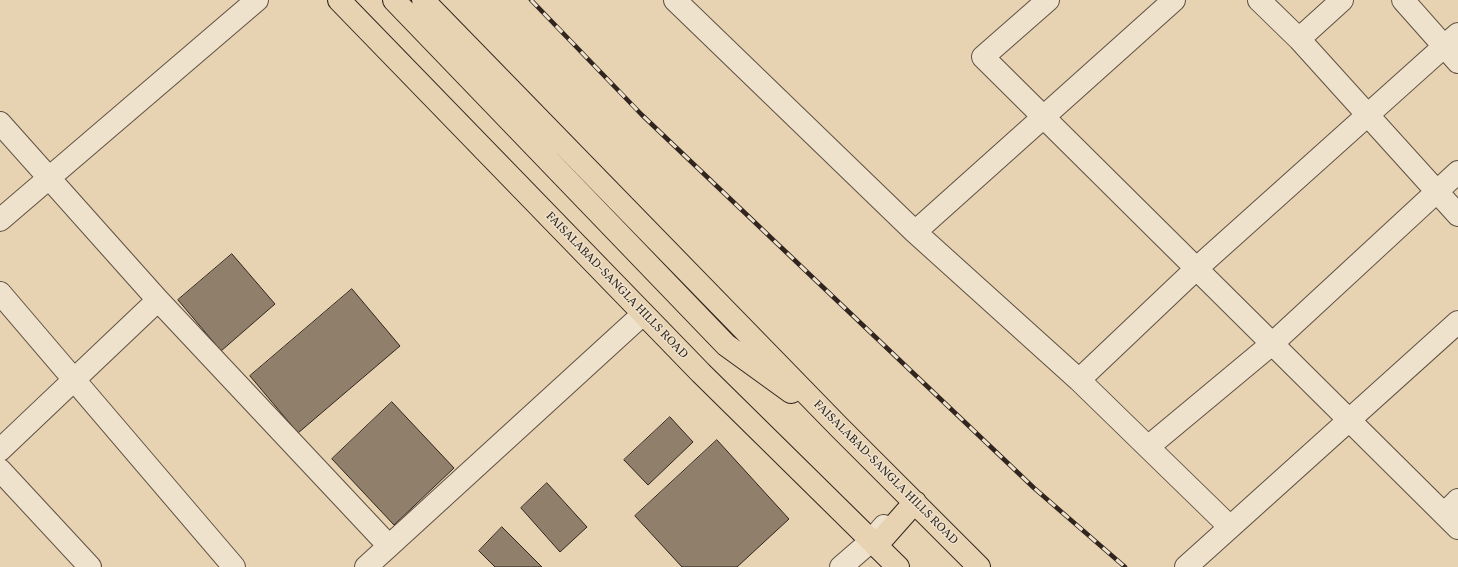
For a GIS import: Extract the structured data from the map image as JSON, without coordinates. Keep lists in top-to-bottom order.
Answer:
{
  "streets": {
    "main road": ["FAISALABAD-SANGLA HILLS ROAD"]
  }
}
